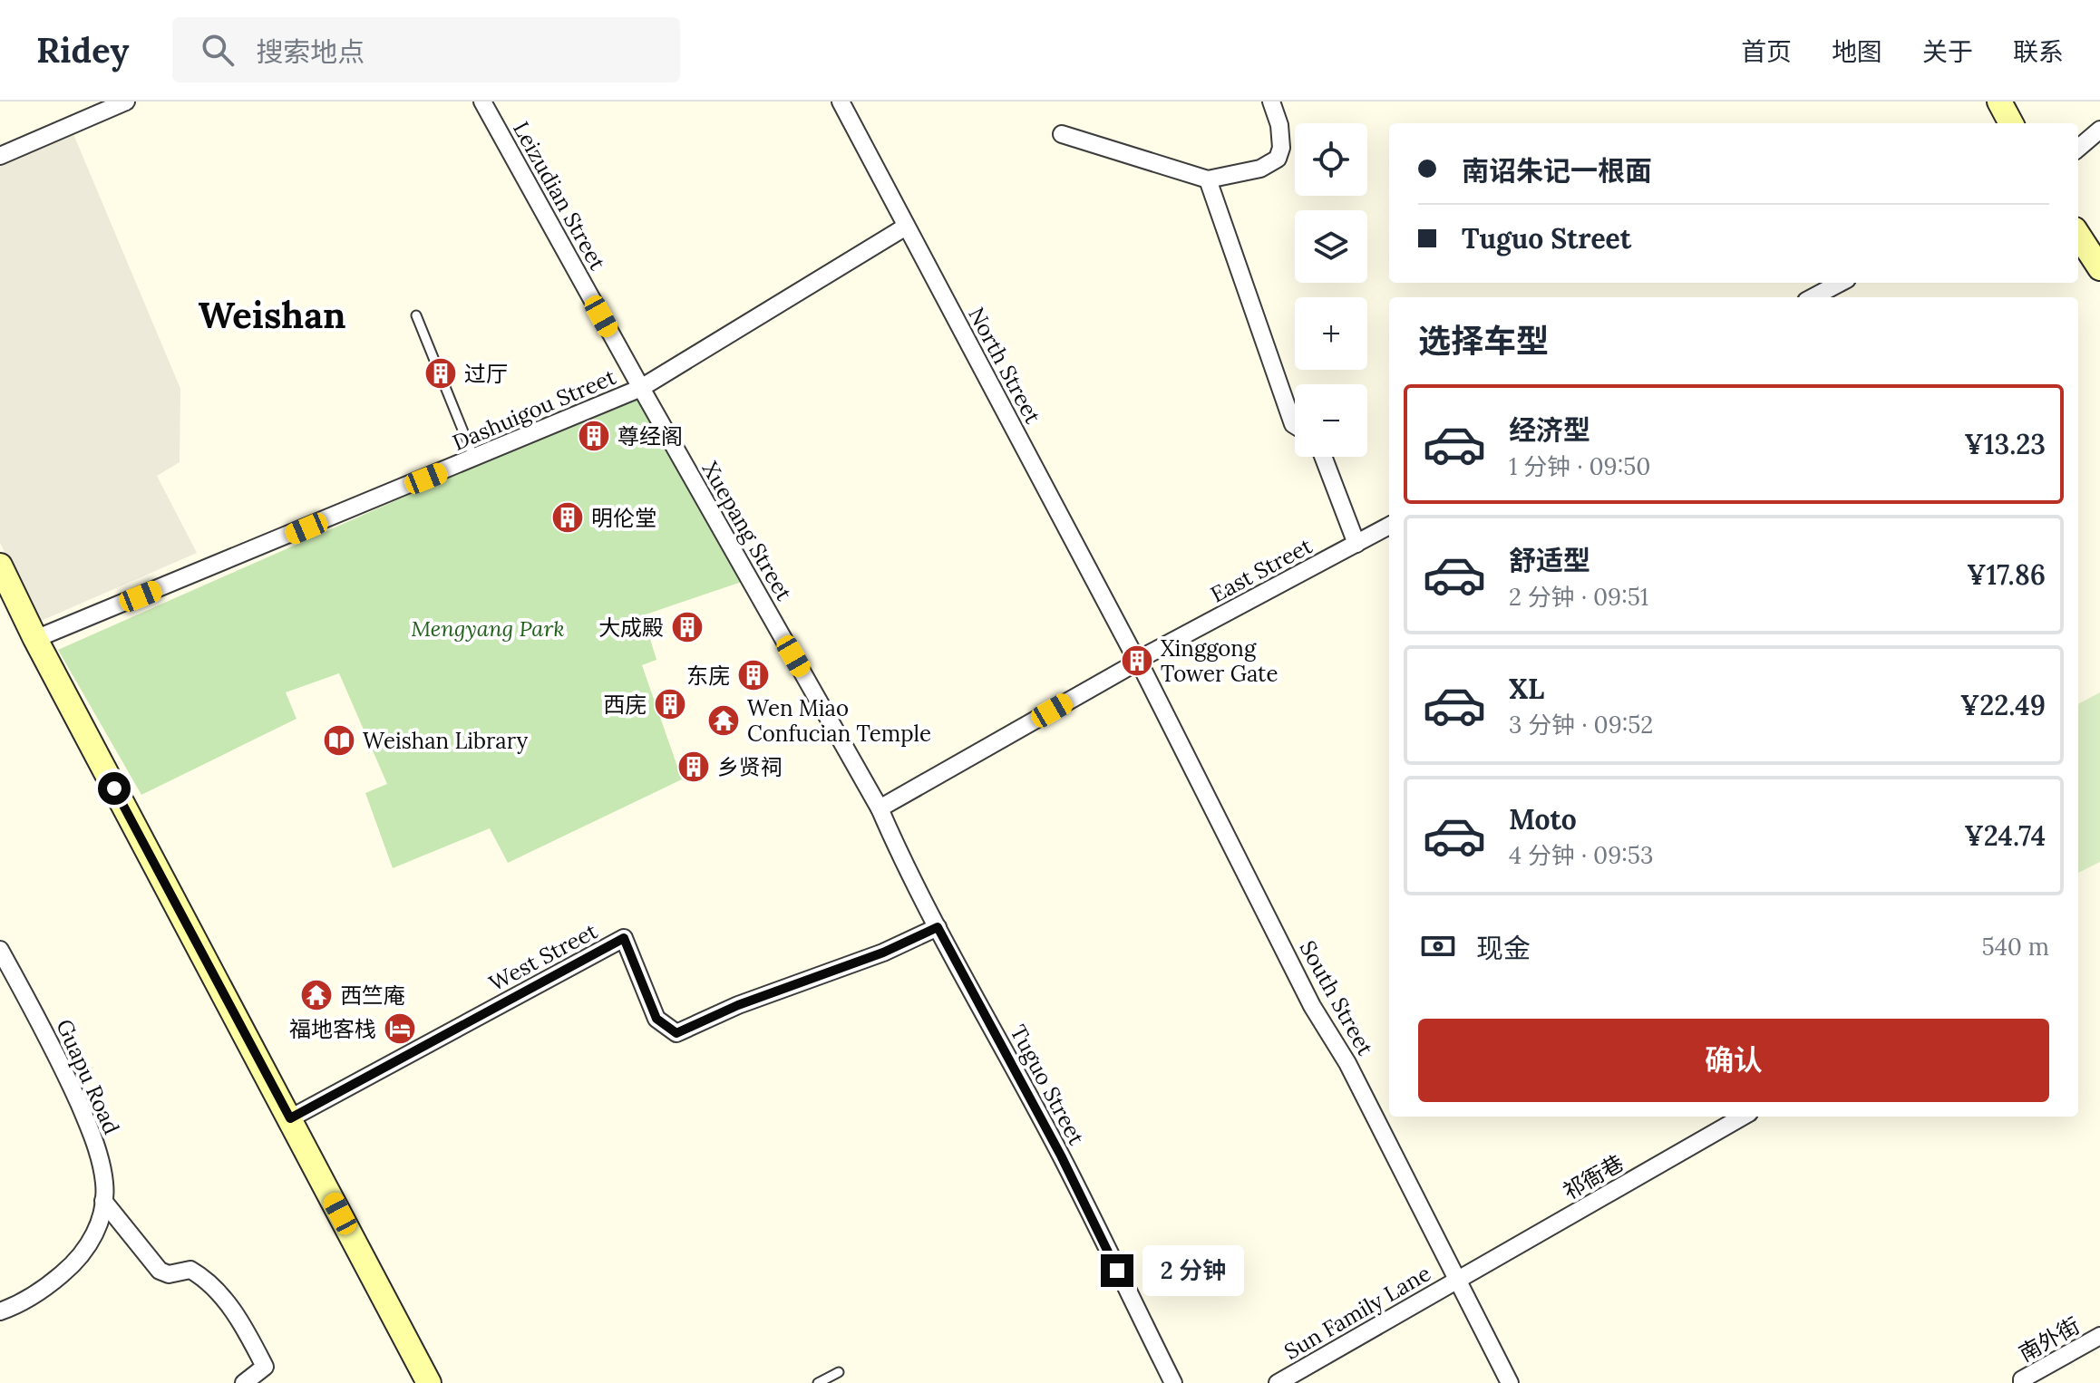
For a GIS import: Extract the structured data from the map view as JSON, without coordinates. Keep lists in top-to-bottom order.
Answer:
{
  "streets": {
    "street": [
      "Leizudian Street",
      "North Street",
      "Dashuigou Street",
      "Xuepang Street",
      "East Street",
      "West Street",
      "South Street",
      "Guapu Road",
      "Tuguo Street",
      "祁衙巷",
      "Sun Family Lane",
      "南外街"
    ]
  },
  "crossings": [
    ["Leizudian Street", "Dashuigou Street"],
    ["Leizudian Street", "Xuepang Street"],
    ["North Street", "Dashuigou Street"],
    ["Dashuigou Street", "Xuepang Street"],
    ["Xuepang Street", "Tuguo Street"],
    ["West Street", "Tuguo Street"],
    ["South Street", "祁衙巷"],
    ["South Street", "Sun Family Lane"],
    ["祁衙巷", "Sun Family Lane"]
  ],
  "districts": ["Weishan"],
  "parks": ["Mengyang Park"],
  "places": {
    "building": [
      "过厅",
      "尊经阁",
      "明伦堂",
      "大成殿",
      "Xinggong Tower Gate",
      "东庑",
      "西庑",
      "乡贤祠"
    ],
    "temple": ["Wen Miao Confucian Temple", "西竺庵"],
    "library": ["Weishan Library"],
    "hotel": ["福地客栈"]
  },
  "page": {
    "header": "Ridey",
    "search": "搜索地点",
    "nav": [
      "首页",
      "地图",
      "关于",
      "联系"
    ],
    "map_buttons": ["+", "−"],
    "banner": ["南诏朱记一根面", "Tuguo Street"],
    "heading": "选择车型",
    "list": [
      {
        "name": "经济型",
        "note": "1 分钟 · 09:50",
        "value": "¥13.23"
      },
      {
        "name": "舒适型",
        "note": "2 分钟 · 09:51",
        "value": "¥17.86"
      },
      {
        "name": "XL",
        "note": "3 分钟 · 09:52",
        "value": "¥22.49"
      },
      {
        "name": "Moto",
        "note": "4 分钟 · 09:53",
        "value": "¥24.74"
      }
    ],
    "pay": ["现金", "540 m"],
    "buttons": "确认",
    "bubble": "2 分钟"
  }
}
